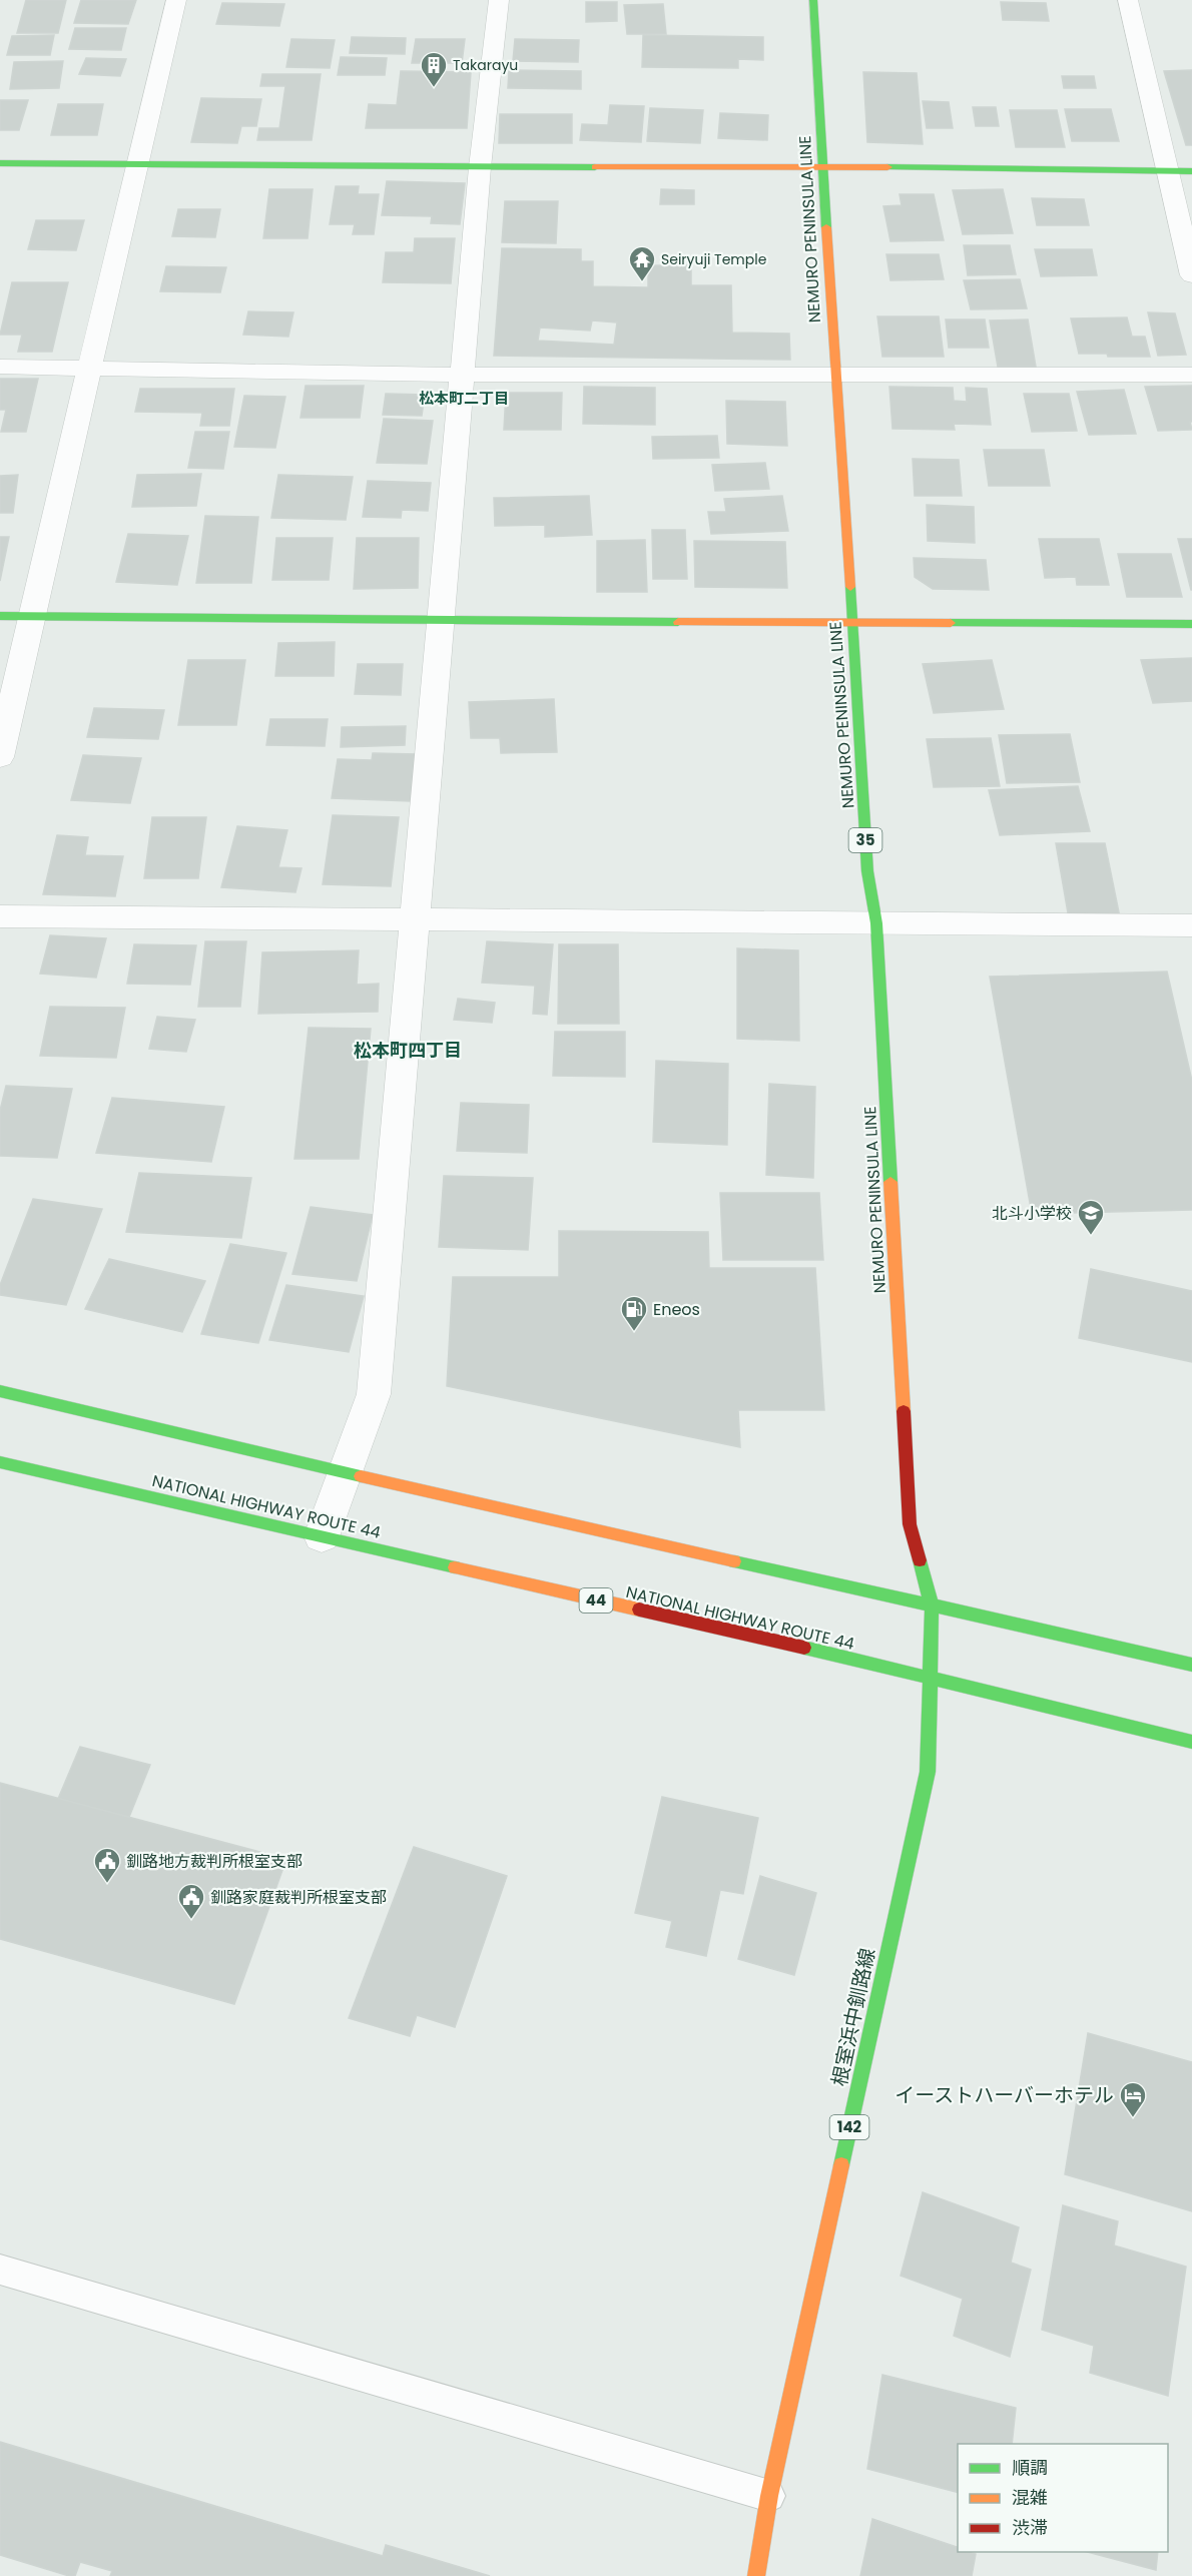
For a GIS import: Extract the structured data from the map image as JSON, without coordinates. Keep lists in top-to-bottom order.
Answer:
{
  "streets": {
    "main road": [
      "NEMURO PENINSULA LINE",
      "35",
      "NATIONAL HIGHWAY ROUTE 44",
      "44",
      "根室浜中釧路線",
      "142"
    ]
  },
  "crossings": [
    ["NEMURO PENINSULA LINE", "NATIONAL HIGHWAY ROUTE 44"],
    ["NEMURO PENINSULA LINE", "根室浜中釧路線"],
    ["NATIONAL HIGHWAY ROUTE 44", "根室浜中釧路線"]
  ],
  "districts": ["松本町二丁目", "松本町四丁目"],
  "places": {
    "building": ["Takarayu"],
    "temple": ["Seiryuji Temple"],
    "school or university": ["北斗小学校"],
    "fuel station": ["Eneos"],
    "public building": ["釧路地方裁判所根室支部", "釧路家庭裁判所根室支部"],
    "hotel": ["イーストハーバーホテル"]
  },
  "legend": ["順調", "混雑", "渋滞"]
}
